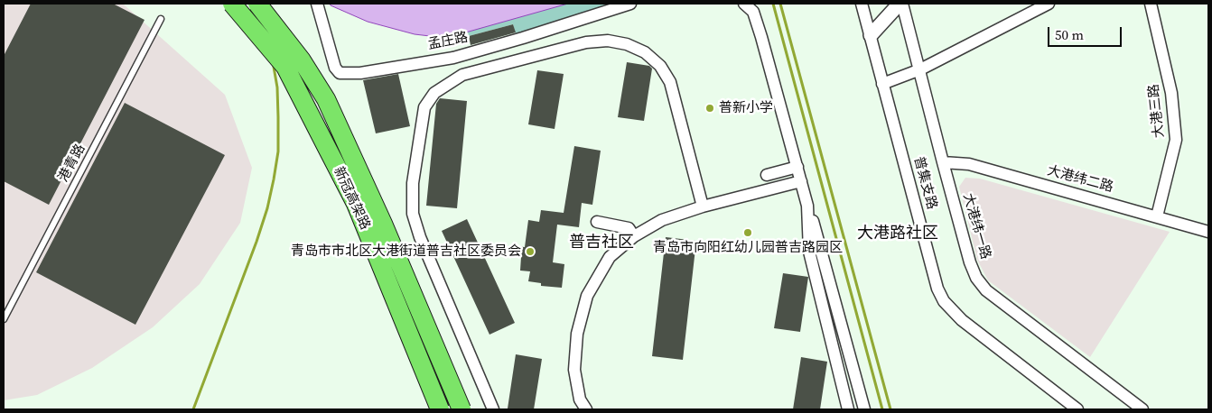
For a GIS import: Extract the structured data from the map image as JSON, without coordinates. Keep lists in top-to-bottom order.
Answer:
{
  "streets": {
    "highway": ["新冠高架路"],
    "street": [
      "孟庄路",
      "大港三路",
      "大港纬二路",
      "普集支路",
      "大港纬一路"
    ],
    "lane": ["港青路"]
  },
  "crossings": [
    ["大港三路", "大港纬二路"],
    ["大港纬二路", "大港纬一路"]
  ],
  "districts": ["大港路社区", "普吉社区"],
  "places": ["普新小学", "青岛市向阳红幼儿园普吉路园区", "青岛市市北区大港街道普吉社区委员会"],
  "scale_bar": "50 m"
}
